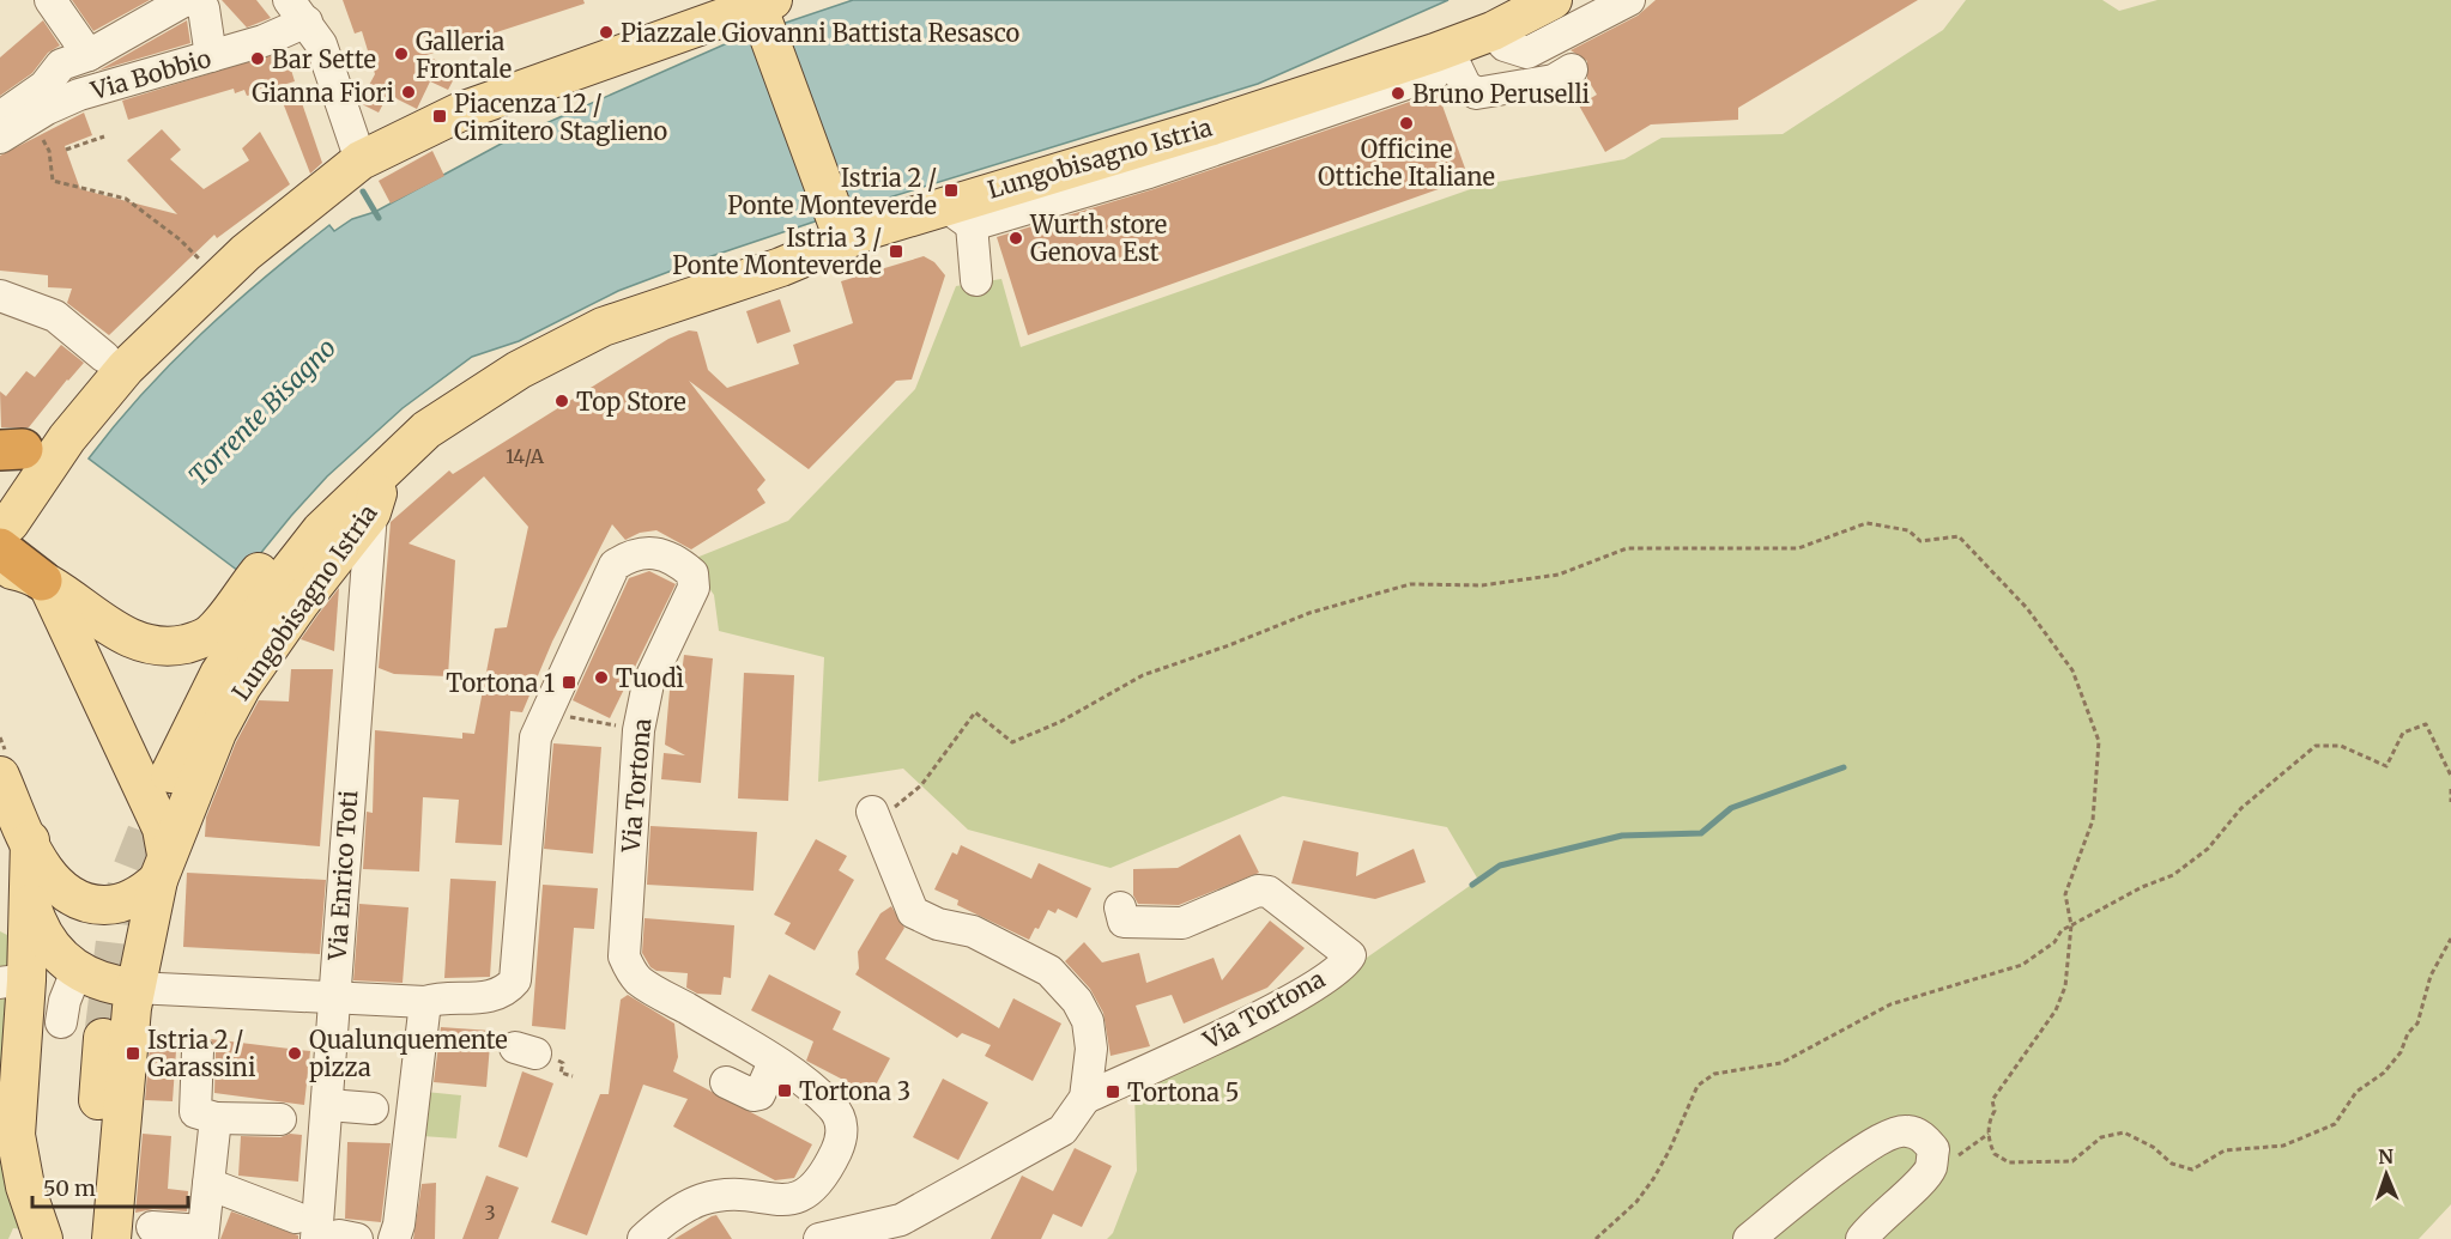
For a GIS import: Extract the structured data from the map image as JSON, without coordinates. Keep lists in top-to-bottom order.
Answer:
{
  "streets": {
    "main road": ["Lungobisagno Istria"],
    "street": ["Via Bobbio", "Via Tortona", "Via Enrico Toti"]
  },
  "crossings": [
    ["Lungobisagno Istria", "Via Tortona"],
    ["Lungobisagno Istria", "Via Enrico Toti"],
    ["Via Tortona", "Via Enrico Toti"]
  ],
  "water": ["Torrente Bisagno"],
  "places": {
    "other": [
      "Piazzale Giovanni Battista Resasco",
      "Galleria Frontale",
      "Bar Sette",
      "Gianna Fiori",
      "Bruno Peruselli",
      "Officine Ottiche Italiane",
      "Wurth store Genova Est",
      "Top Store",
      "Tuodì",
      "Qualunquemente pizza"
    ],
    "transit": [
      "Piacenza 12 / Cimitero Staglieno",
      "Istria 2 / Ponte Monteverde",
      "Istria 3 / Ponte Monteverde",
      "Tortona 1",
      "Istria 2 / Garassini",
      "Tortona 3",
      "Tortona 5"
    ]
  },
  "house_numbers": ["14/A", "3"],
  "scale_bar": "50 m",
  "north": "top"
}
